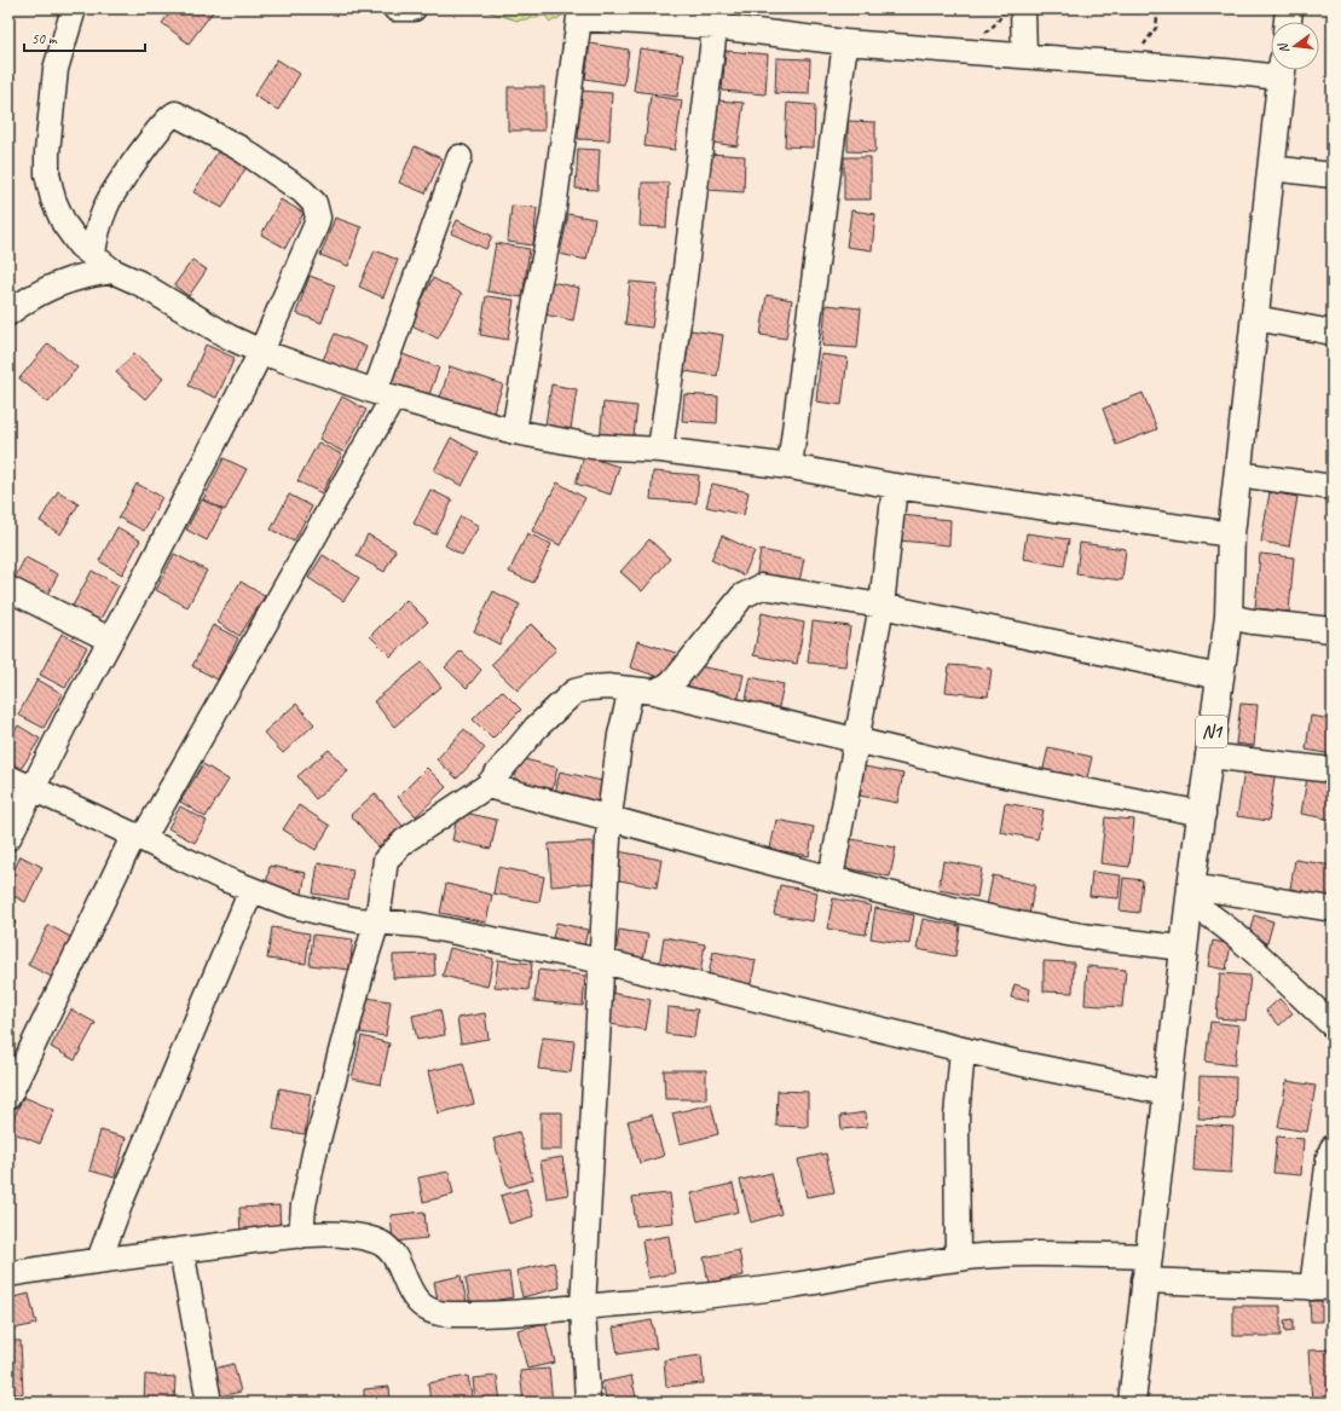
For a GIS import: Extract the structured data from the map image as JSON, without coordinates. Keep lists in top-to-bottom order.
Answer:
{
  "streets": {
    "main road": ["N1"]
  },
  "scale_bar": "50 m",
  "north": "left"
}
